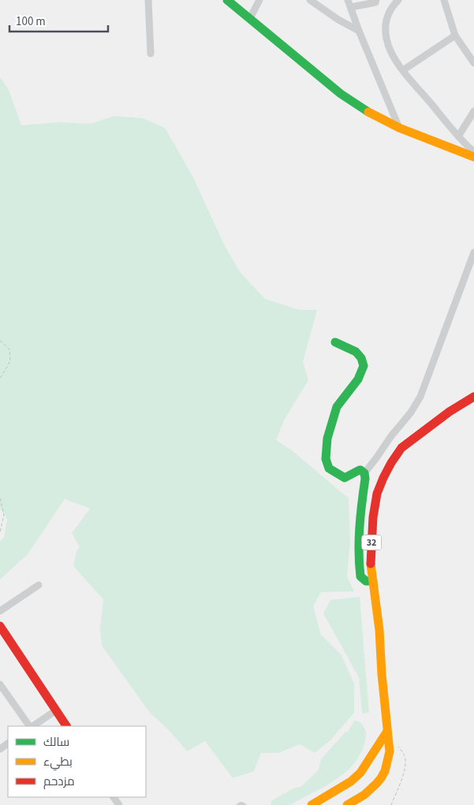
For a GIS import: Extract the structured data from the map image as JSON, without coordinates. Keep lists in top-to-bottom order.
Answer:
{
  "streets": {
    "street": ["32"]
  },
  "legend": ["سالك", "بطيء", "مزدحم"],
  "scale_bar": "100 m"
}
